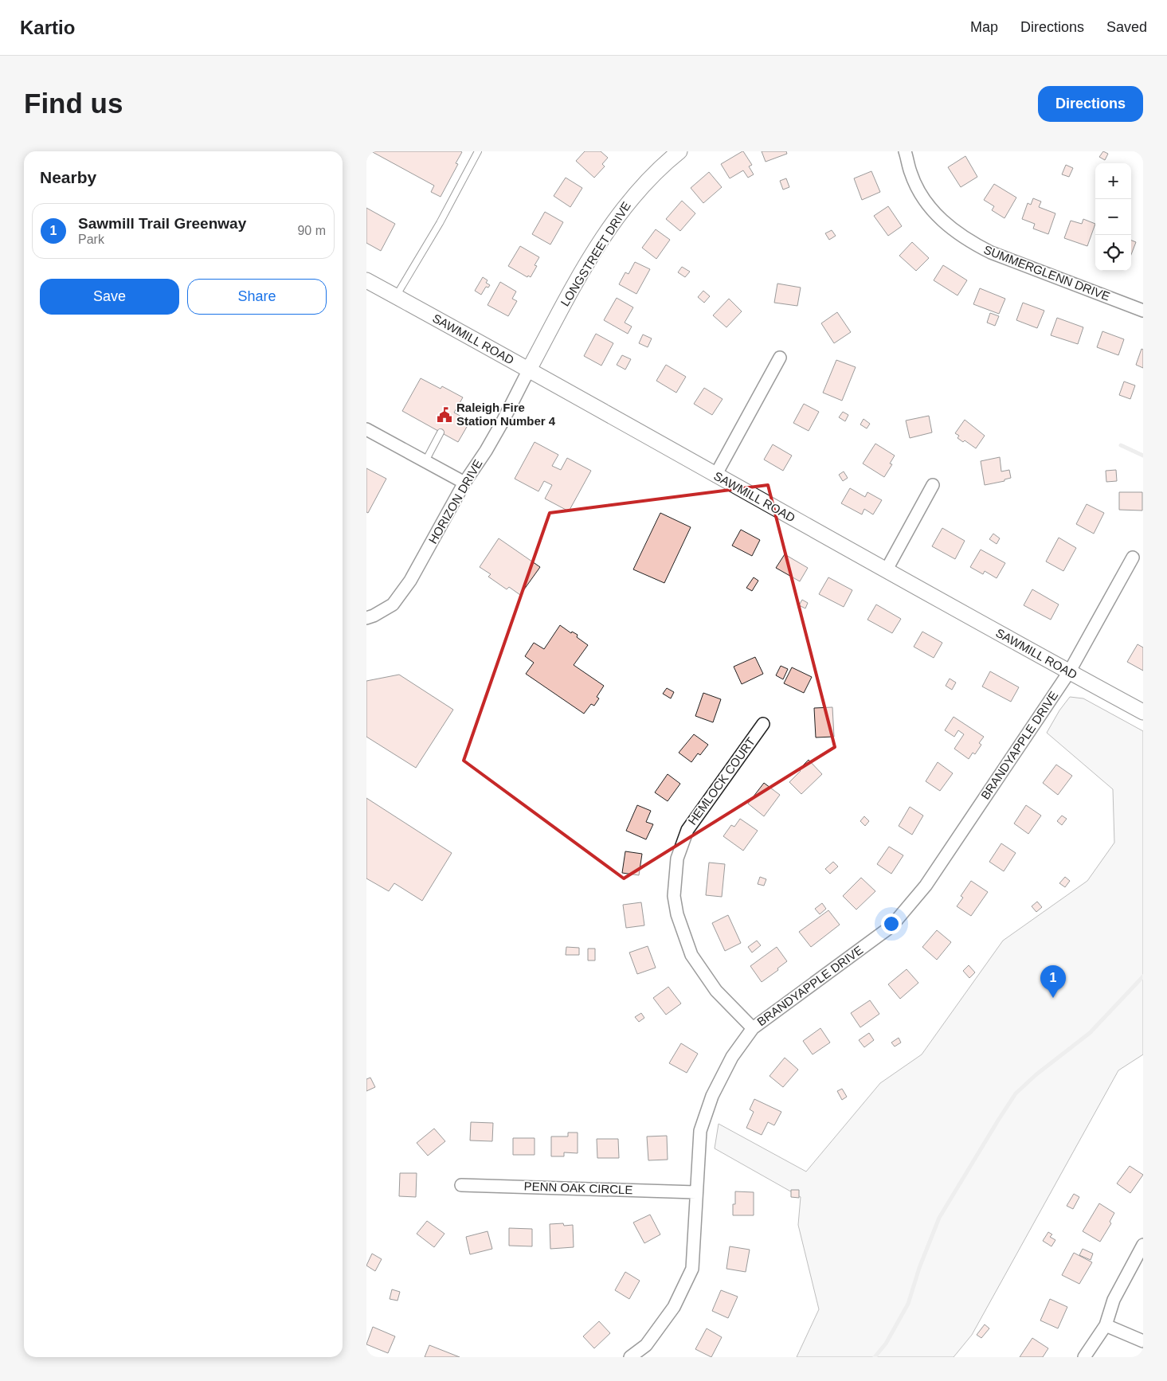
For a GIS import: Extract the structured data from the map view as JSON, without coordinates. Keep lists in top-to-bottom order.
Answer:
{
  "streets": {
    "street": [
      "LONGSTREET DRIVE",
      "SUMMERGLENN DRIVE",
      "SAWMILL ROAD",
      "HORIZON DRIVE",
      "BRANDYAPPLE DRIVE",
      "HEMLOCK COURT",
      "PENN OAK CIRCLE"
    ]
  },
  "crossings": [
    ["LONGSTREET DRIVE", "SAWMILL ROAD"],
    ["LONGSTREET DRIVE", "HORIZON DRIVE"],
    ["SAWMILL ROAD", "HORIZON DRIVE"],
    ["SAWMILL ROAD", "BRANDYAPPLE DRIVE"],
    ["BRANDYAPPLE DRIVE", "HEMLOCK COURT"],
    ["BRANDYAPPLE DRIVE", "PENN OAK CIRCLE"]
  ],
  "places": {
    "public building": ["Raleigh Fire Station Number 4"]
  },
  "page": {
    "header": "Kartio",
    "nav": ["Map", "Directions", "Saved"],
    "buttons": [
      "Directions",
      ["Save", "Share"]
    ],
    "title": "Find us",
    "heading": "Nearby",
    "map_buttons": ["+", "−"],
    "list": [
      {
        "mark": "1",
        "name": "Sawmill Trail Greenway",
        "note": "Park",
        "value": "90 m"
      }
    ],
    "pins": "1"
  }
}
